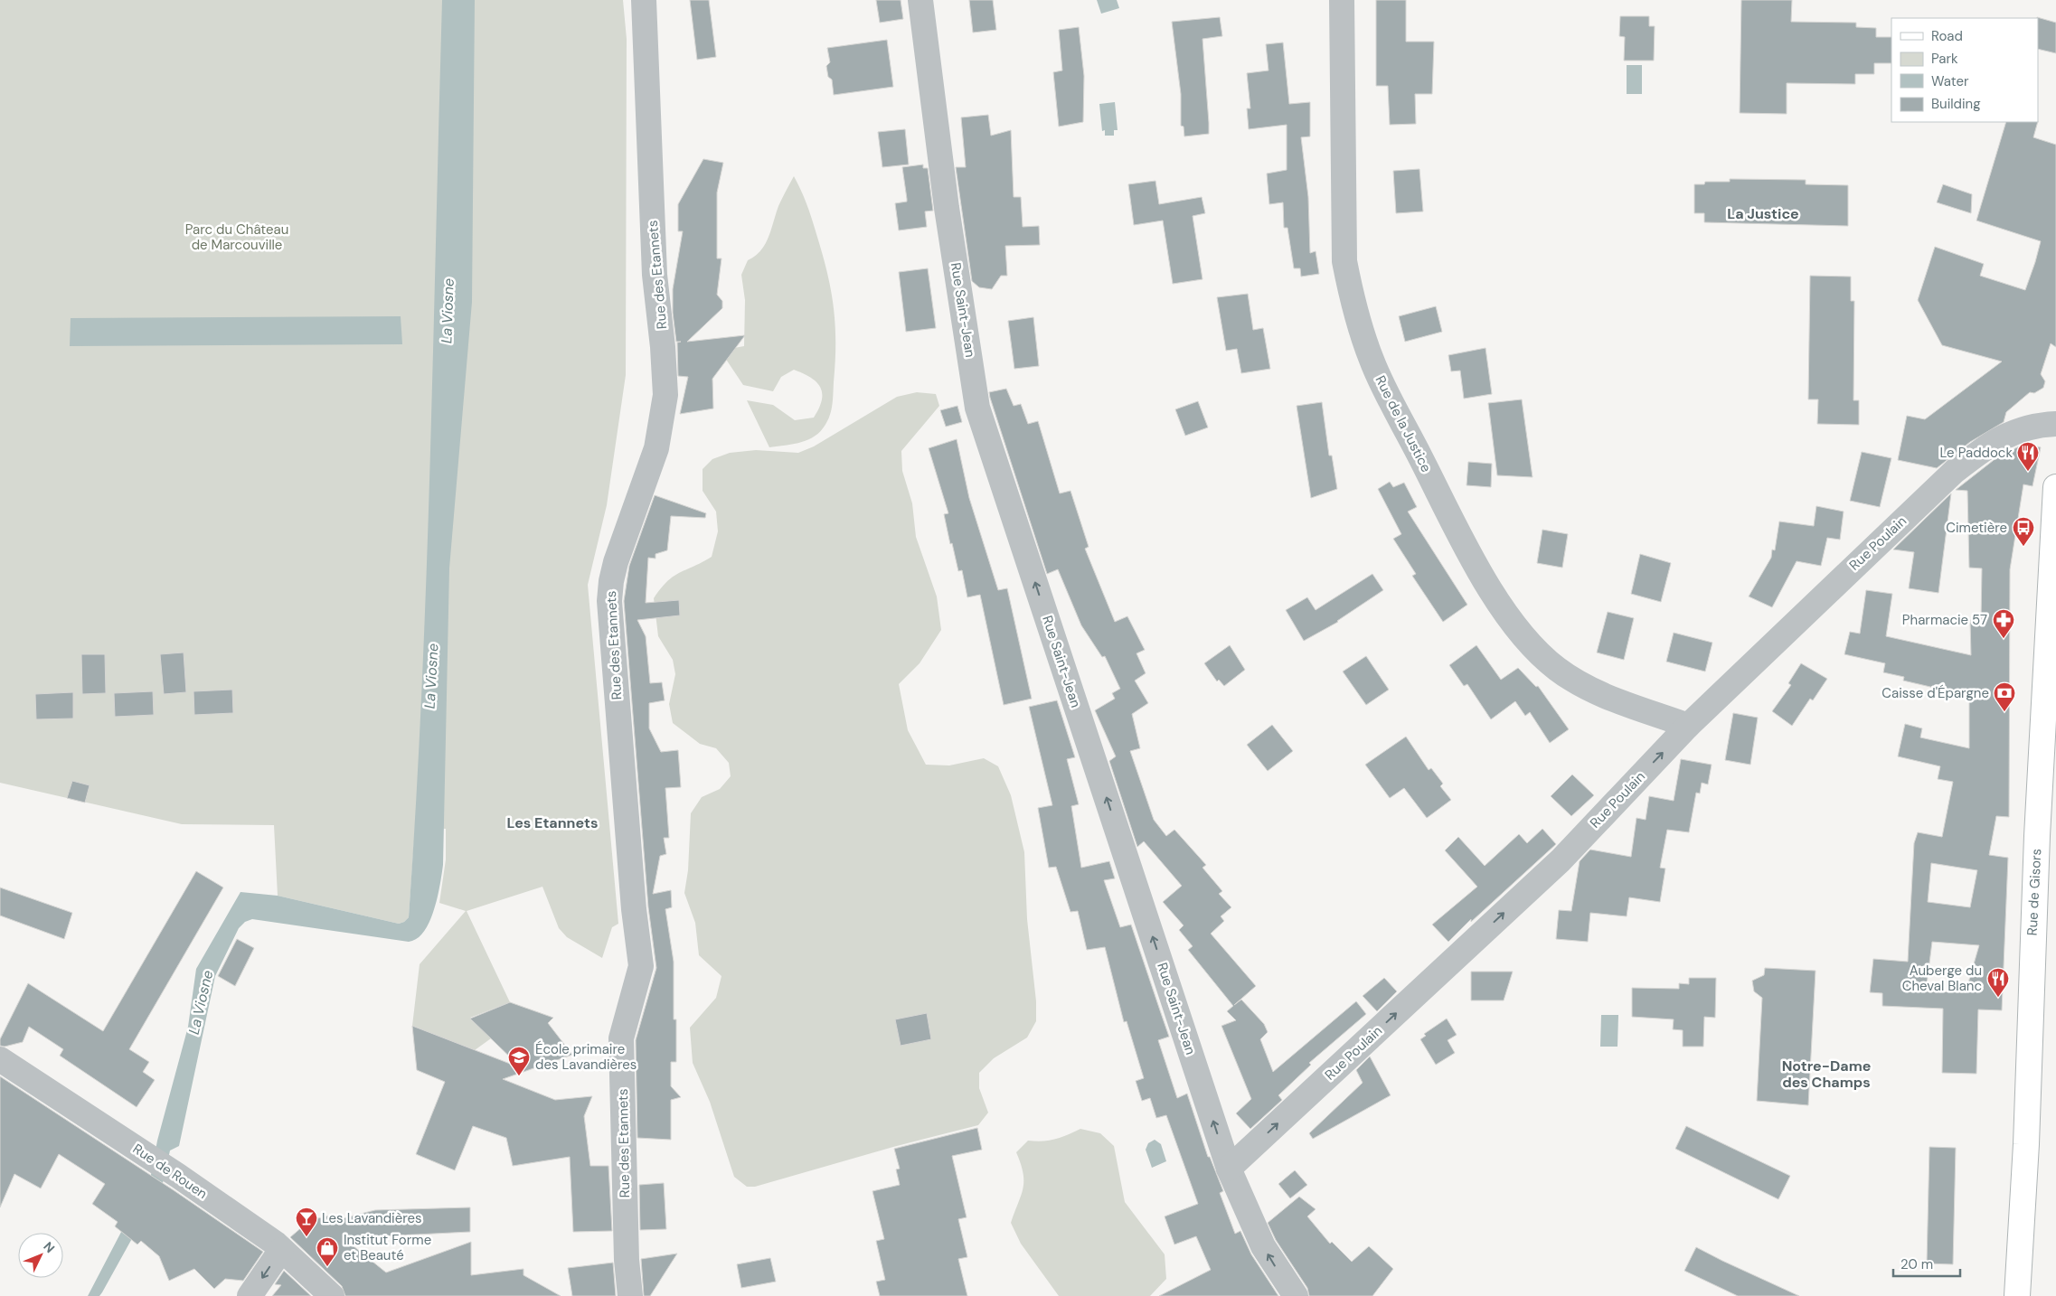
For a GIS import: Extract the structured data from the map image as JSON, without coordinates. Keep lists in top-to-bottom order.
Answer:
{
  "streets": {
    "main road": ["Rue de Gisors"],
    "street": [
      "Rue des Etannets",
      "Rue Saint-Jean",
      "Rue de la Justice",
      "Rue Poulain",
      "Rue de Rouen"
    ]
  },
  "crossings": [
    ["Rue Saint-Jean", "Rue Poulain"],
    ["Rue de la Justice", "Rue Poulain"]
  ],
  "one_way": ["Rue Saint-Jean", "Rue Poulain"],
  "districts": ["La Justice", "Les Etannets", "Notre-Dame des Champs"],
  "water": ["La Viosne"],
  "parks": ["Parc du Château de Marcouville"],
  "places": {
    "restaurant": ["Le Paddock", "Auberge du Cheval Blanc"],
    "bus stop": ["Cimetière"],
    "pharmacy": ["Pharmacie 57"],
    "bank": ["Caisse d'Épargne"],
    "school or university": ["École primaire des Lavandières"],
    "bar": ["Les Lavandières"],
    "shop": ["Institut Forme et Beauté"]
  },
  "legend": [
    "Road",
    "Park",
    "Water",
    "Building"
  ],
  "scale_bar": "20 m",
  "north": "top right"
}
